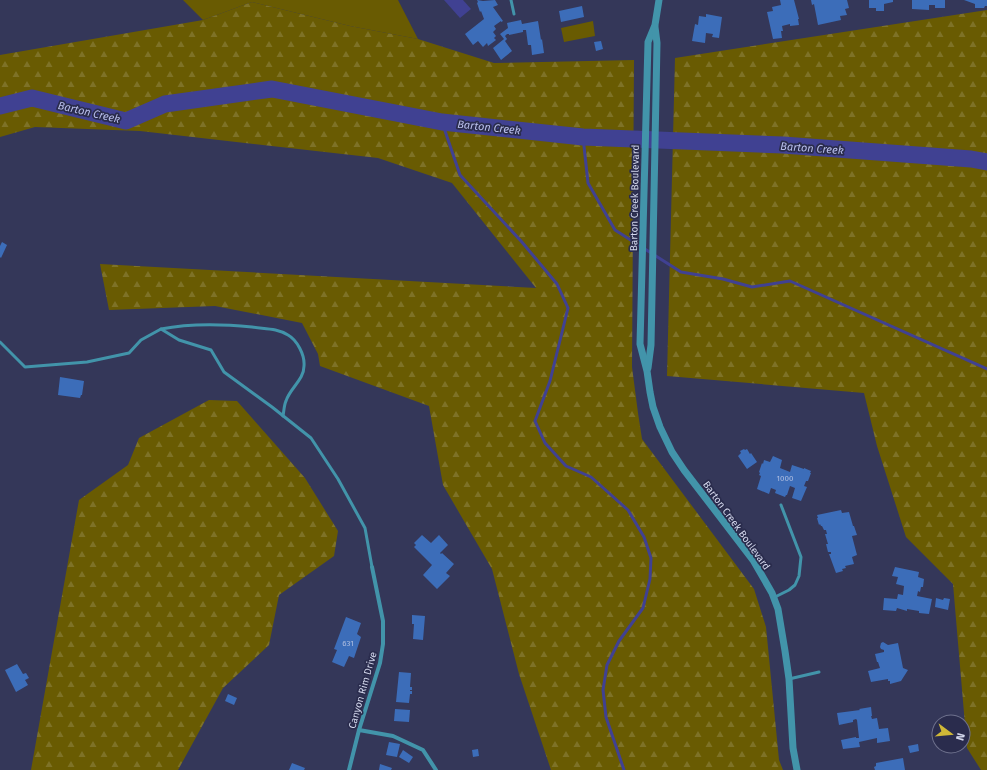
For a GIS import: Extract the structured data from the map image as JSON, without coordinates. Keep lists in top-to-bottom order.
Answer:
{
  "streets": {
    "street": ["Barton Creek Boulevard", "Canyon Rim Drive"]
  },
  "water": ["Barton Creek"],
  "house_numbers": ["1000", "631"],
  "north": "right"
}
